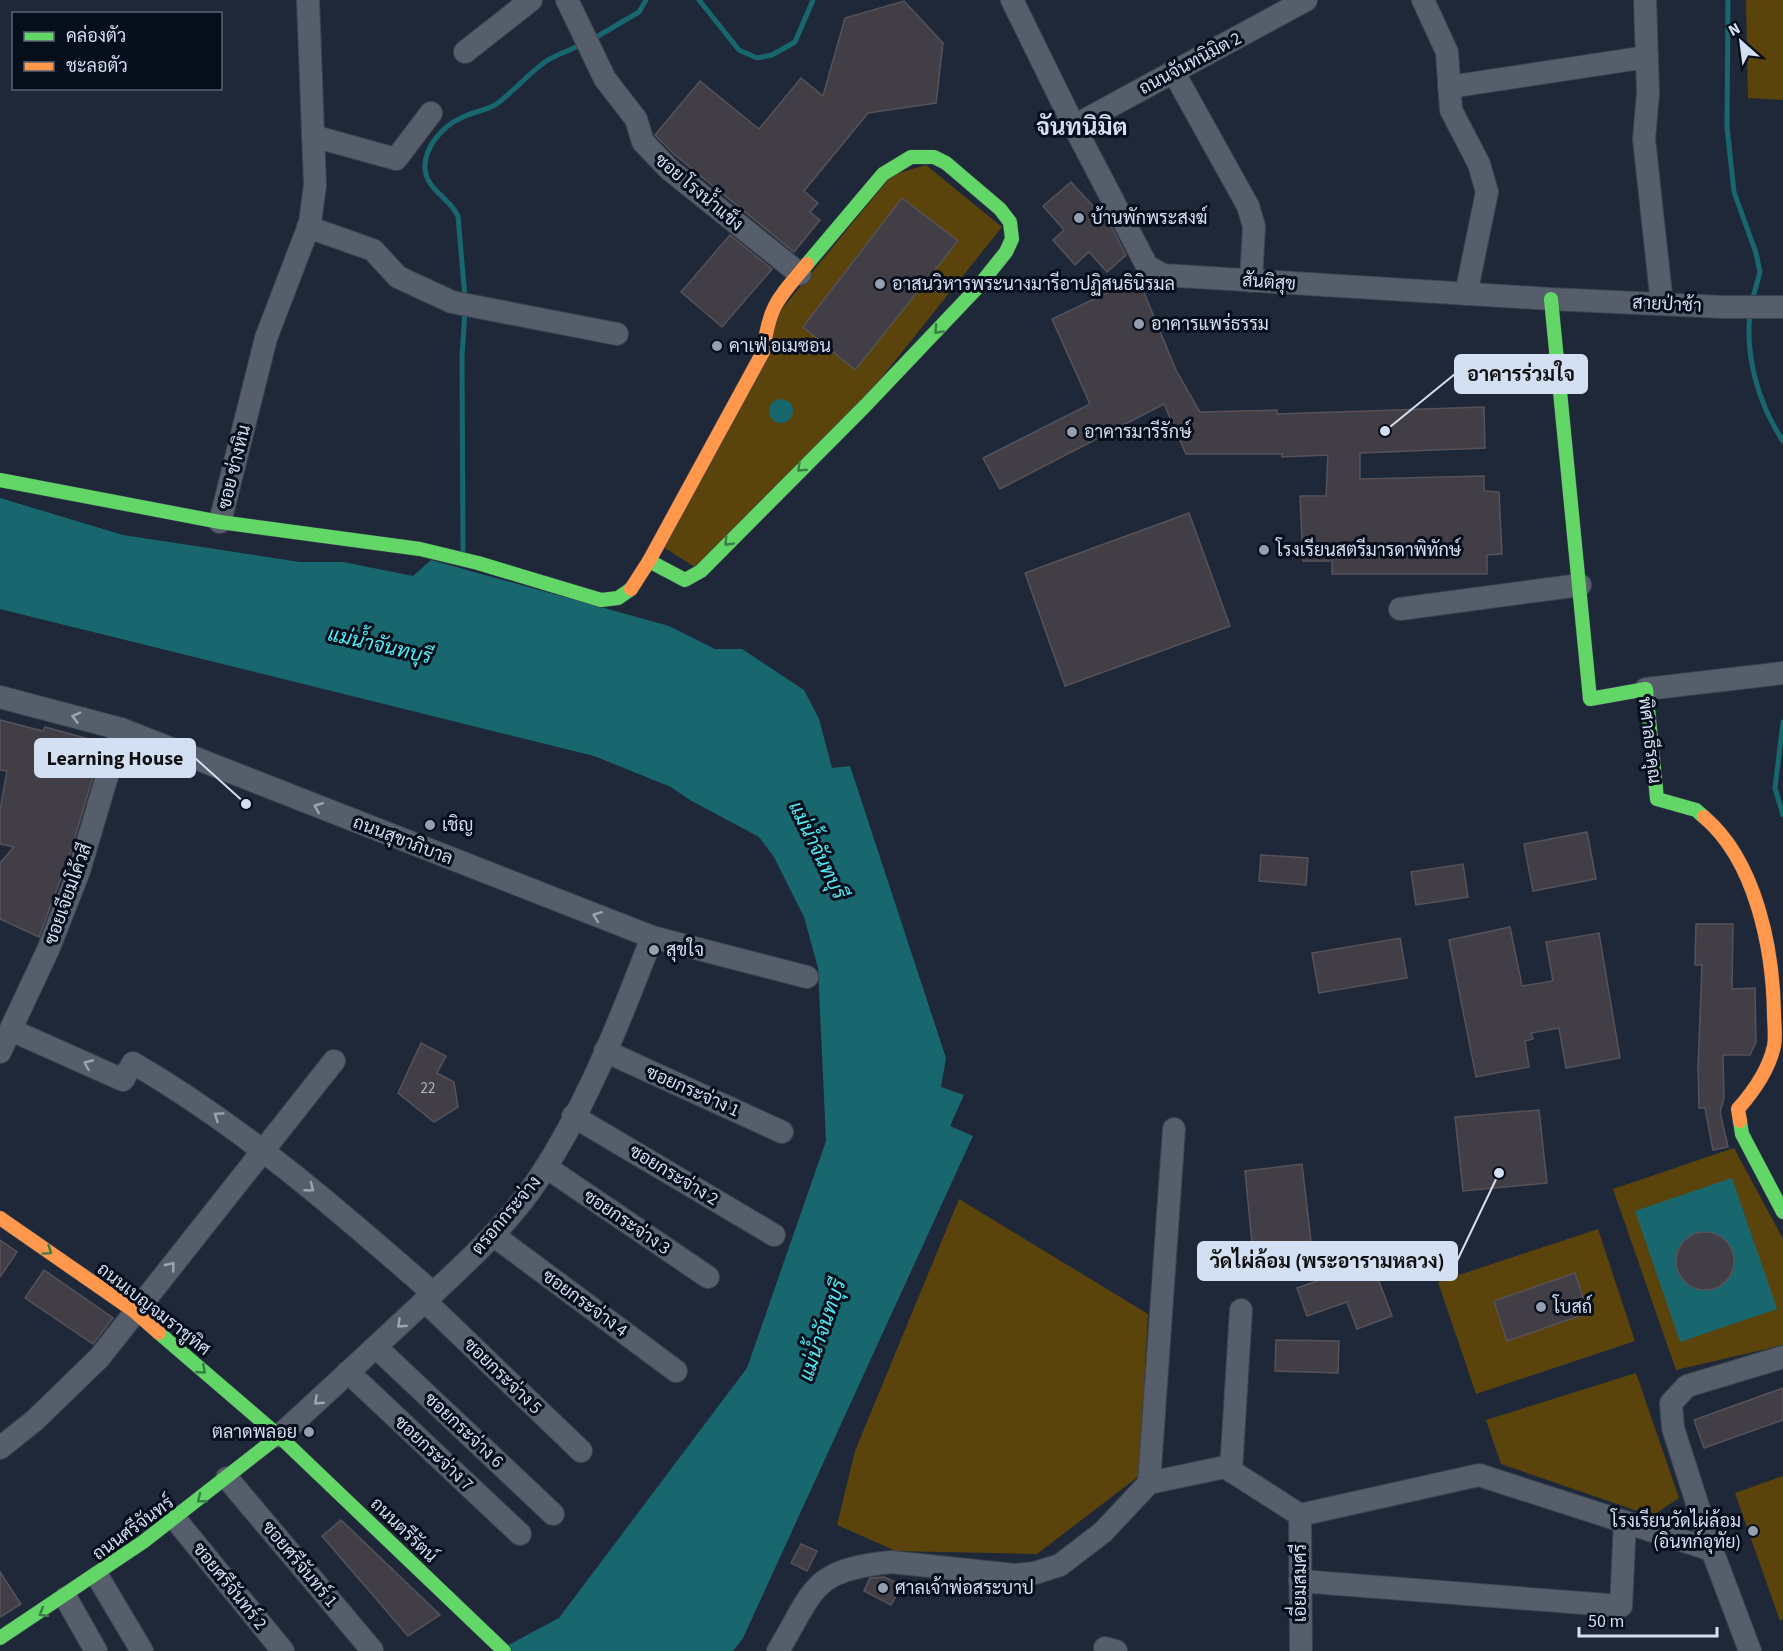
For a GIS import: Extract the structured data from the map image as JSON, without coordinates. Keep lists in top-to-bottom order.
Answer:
{
  "streets": {
    "street": [
      "ถนนจันทนิมิต 2",
      "ซอย โรงน้ำแข็ง",
      "สันติสุข",
      "สายป่าช้า",
      "ซอย ช่างหิน",
      "พิศาลธีรคุณ",
      "ถนนสุขาภิบาล",
      "ซอยเจียมโค้วสี",
      "ซอยกระจ่าง 1",
      "ซอยกระจ่าง 2",
      "ตรอกกระจ่าง",
      "ซอยกระจ่าง 3",
      "ซอยกระจ่าง 4",
      "ถนนเบญจมราชูทิศ",
      "ซอยกระจ่าง 5",
      "ซอยกระจ่าง 6",
      "ซอยกระจ่าง 7",
      "ถนนศรีจันทร์",
      "ถนนตรีรัตน์",
      "ซอยศรีจันทร์ 1",
      "เอี่ยมสมศรี",
      "ซอยศรีจันทร์ 2"
    ]
  },
  "crossings": [
    ["ถนนจันทนิมิต 2", "สันติสุข"],
    ["ซอย โรงน้ำแข็ง", "ซอย ช่างหิน"],
    ["สันติสุข", "สายป่าช้า"],
    ["สันติสุข", "พิศาลธีรคุณ"],
    ["สายป่าช้า", "พิศาลธีรคุณ"],
    ["ถนนสุขาภิบาล", "ซอยเจียมโค้วสี"],
    ["ถนนสุขาภิบาล", "ตรอกกระจ่าง"],
    ["ซอยเจียมโค้วสี", "ซอยกระจ่าง 5"],
    ["ซอยกระจ่าง 1", "ตรอกกระจ่าง"],
    ["ซอยกระจ่าง 2", "ตรอกกระจ่าง"],
    ["ตรอกกระจ่าง", "ซอยกระจ่าง 3"],
    ["ตรอกกระจ่าง", "ซอยกระจ่าง 4"],
    ["ตรอกกระจ่าง", "ถนนเบญจมราชูทิศ"],
    ["ตรอกกระจ่าง", "ซอยกระจ่าง 5"],
    ["ตรอกกระจ่าง", "ซอยกระจ่าง 6"],
    ["ตรอกกระจ่าง", "ซอยกระจ่าง 7"],
    ["ตรอกกระจ่าง", "ถนนศรีจันทร์"],
    ["ตรอกกระจ่าง", "ถนนตรีรัตน์"],
    ["ถนนเบญจมราชูทิศ", "ถนนศรีจันทร์"],
    ["ถนนเบญจมราชูทิศ", "ถนนตรีรัตน์"],
    ["ถนนศรีจันทร์", "ถนนตรีรัตน์"],
    ["ถนนศรีจันทร์", "ซอยศรีจันทร์ 1"],
    ["ถนนศรีจันทร์", "ซอยศรีจันทร์ 2"]
  ],
  "one_way": ["ถนนสุขาภิบาล", "ถนนเบญจมราชูทิศ", "ถนนศรีจันทร์"],
  "districts": ["จันทนิมิต"],
  "water": ["แม่น้ำจันทบุรี"],
  "places": [
    "บ้านพักพระสงฆ์",
    "อาสนวิหารพระนางมารีอาปฏิสนธินิรมล",
    "อาคารแพร่ธรรม",
    "คาเฟ่ อเมซอน",
    "อาคารร่วมใจ",
    "อาคารมารีรักษ์",
    "โรงเรียนสตรีมารดาพิทักษ์",
    "Learning House",
    "เชิญ",
    "สุขใจ",
    "วัดไผ่ล้อม (พระอารามหลวง)",
    "โบสถ์",
    "ตลาดพลอย",
    "โรงเรียนวัดไผ่ล้อม (อินทก์อุทัย)",
    "ศาลเจ้าพ่อสระบาป"
  ],
  "house_numbers": ["22"],
  "legend": ["คล่องตัว", "ชะลอตัว"],
  "scale_bar": "50 m",
  "north": "top left"
}
